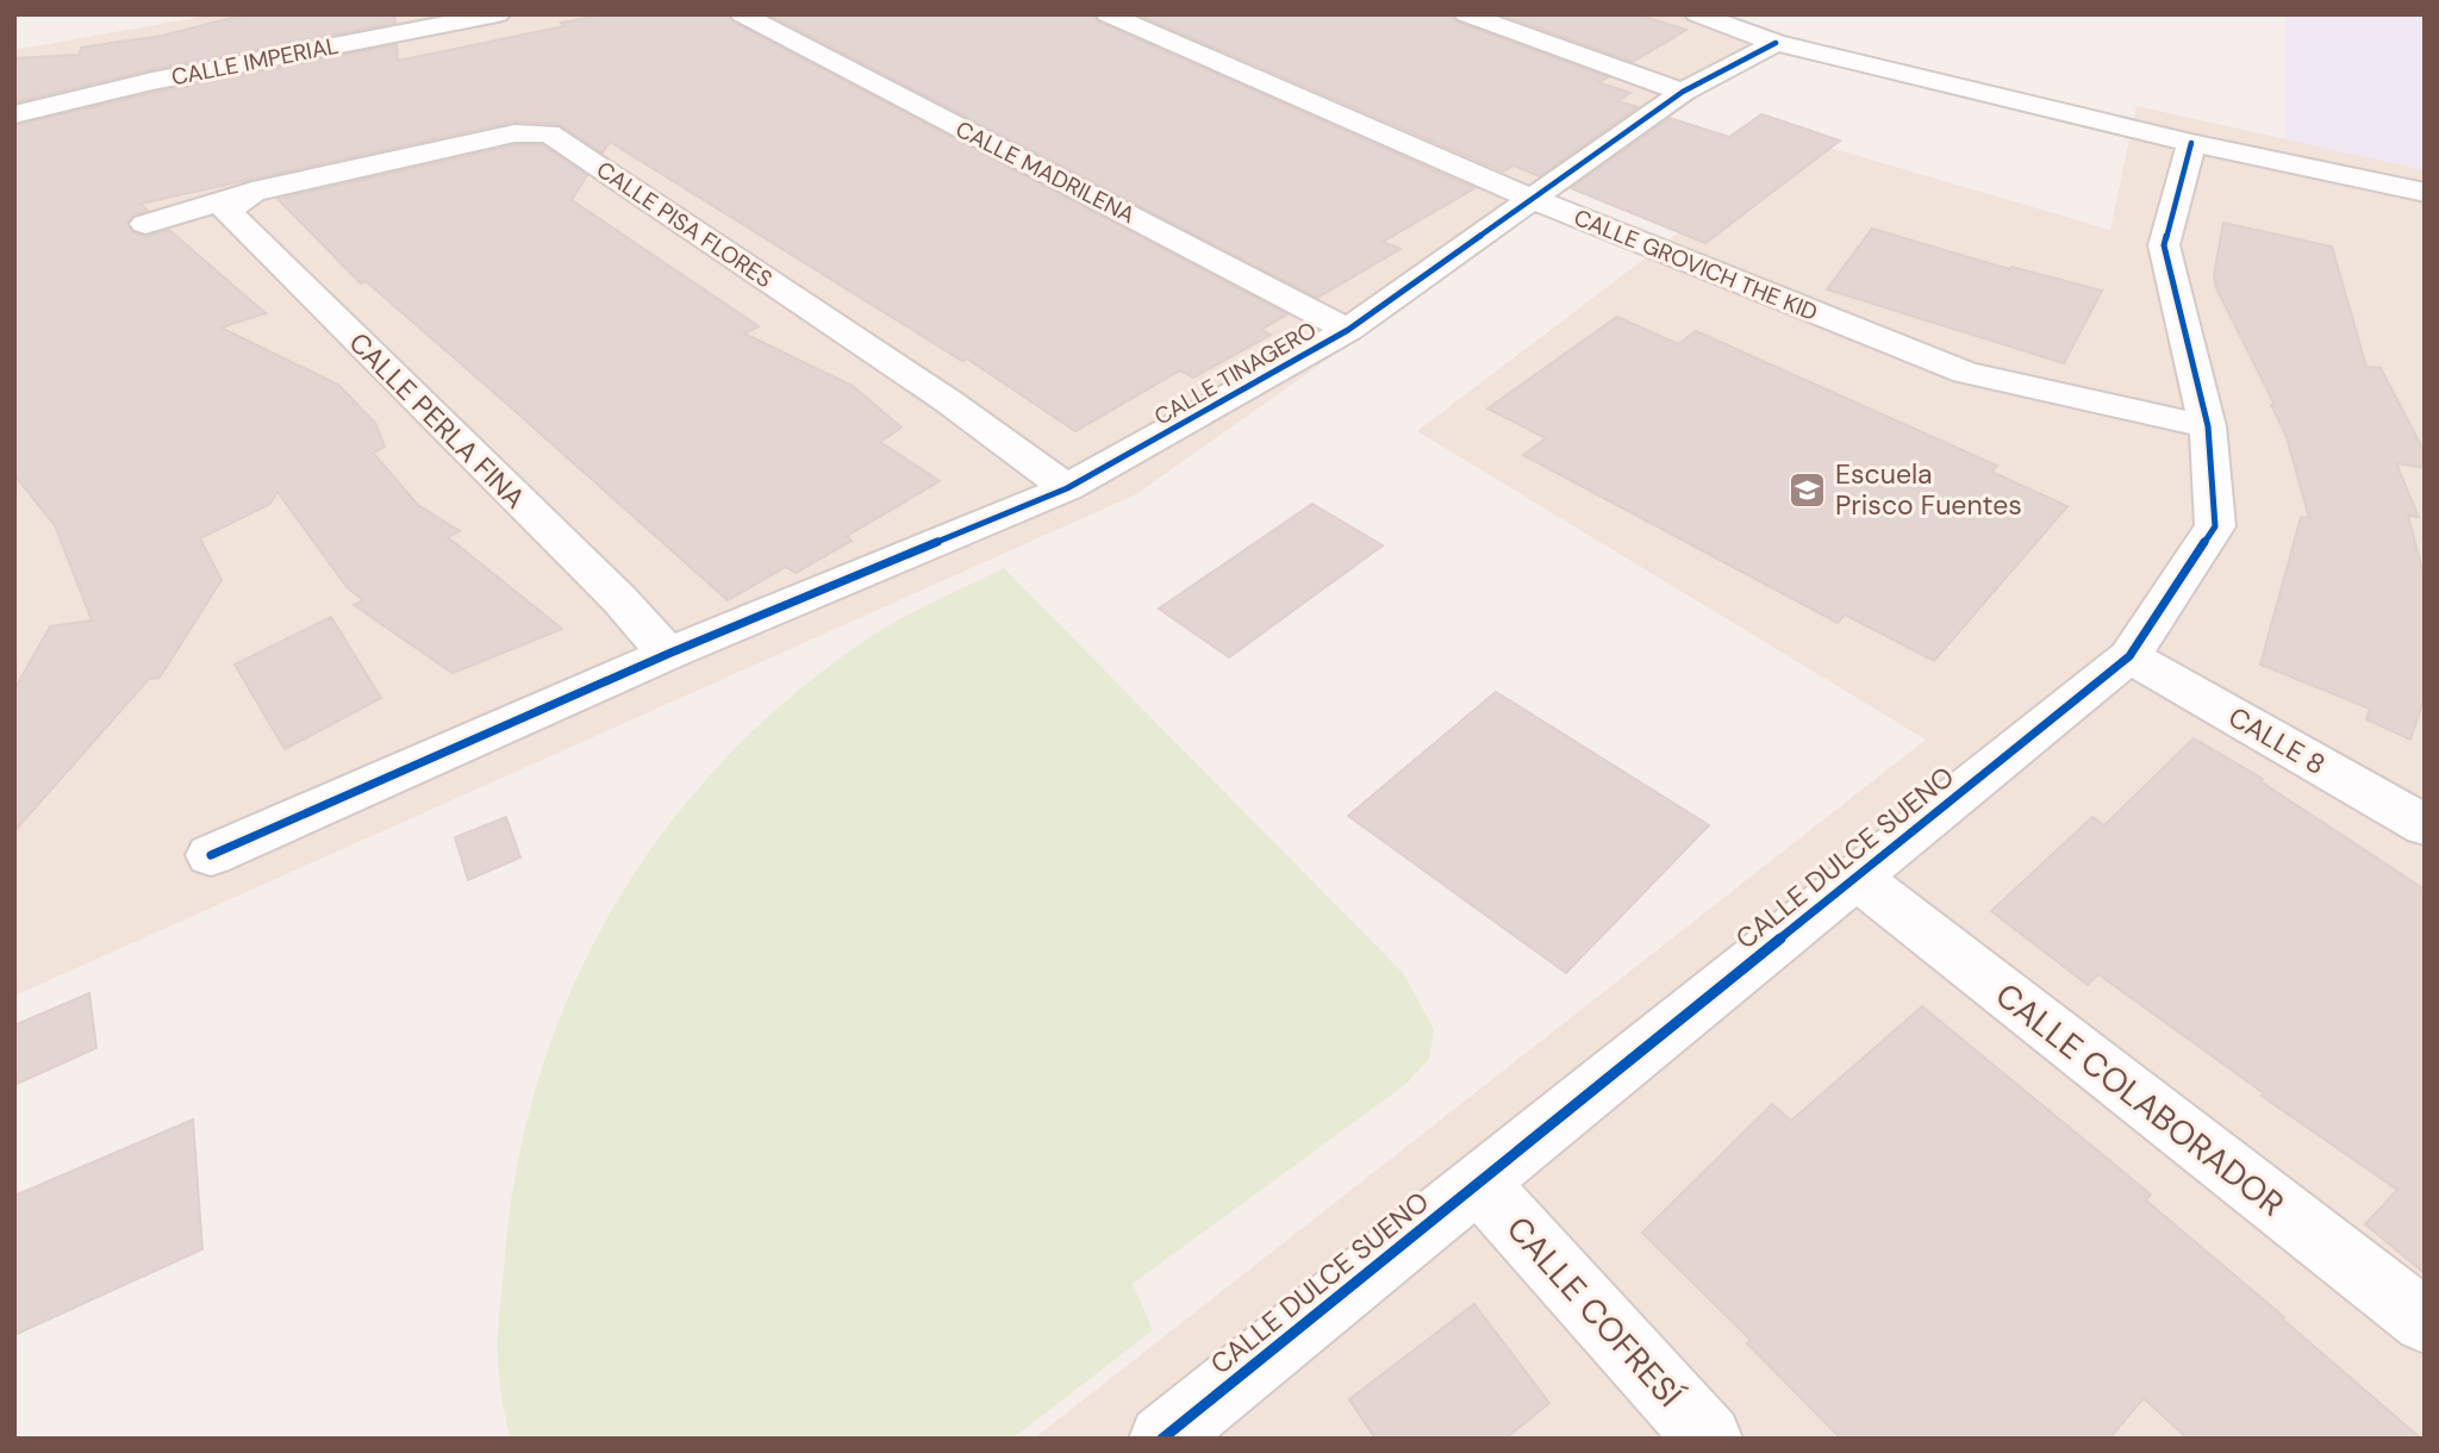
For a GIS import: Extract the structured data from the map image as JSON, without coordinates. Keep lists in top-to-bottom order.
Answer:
{
  "streets": {
    "street": [
      "CALLE IMPERIAL",
      "CALLE MADRILENA",
      "CALLE PISA FLORES",
      "CALLE GROVICH THE KID",
      "CALLE TINAGERO",
      "CALLE PERLA FINA",
      "CALLE 8",
      "CALLE DULCE SUENO",
      "CALLE COLABORADOR",
      "CALLE COFRESÍ"
    ]
  },
  "crossings": [
    ["CALLE MADRILENA", "CALLE TINAGERO"],
    ["CALLE PISA FLORES", "CALLE TINAGERO"],
    ["CALLE PISA FLORES", "CALLE PERLA FINA"],
    ["CALLE GROVICH THE KID", "CALLE TINAGERO"],
    ["CALLE GROVICH THE KID", "CALLE DULCE SUENO"],
    ["CALLE TINAGERO", "CALLE PERLA FINA"],
    ["CALLE 8", "CALLE DULCE SUENO"],
    ["CALLE DULCE SUENO", "CALLE COLABORADOR"],
    ["CALLE DULCE SUENO", "CALLE COFRESÍ"]
  ],
  "places": {
    "school or university": ["Escuela Prisco Fuentes"]
  }
}
